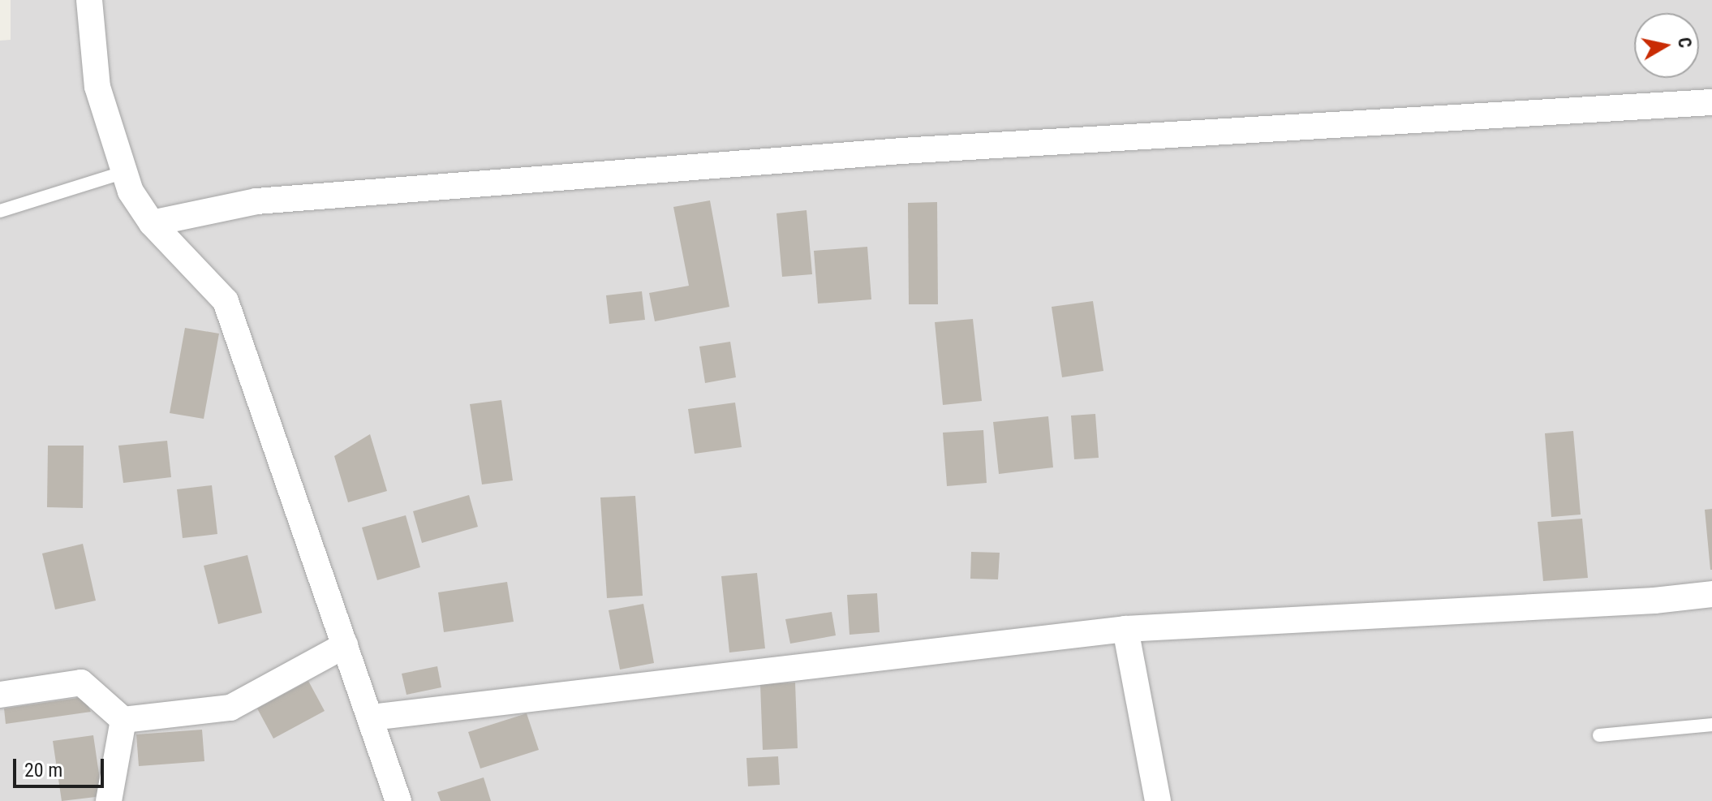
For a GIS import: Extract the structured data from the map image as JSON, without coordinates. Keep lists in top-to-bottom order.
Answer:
{
  "scale_bar": "20 m",
  "north": "right"
}
